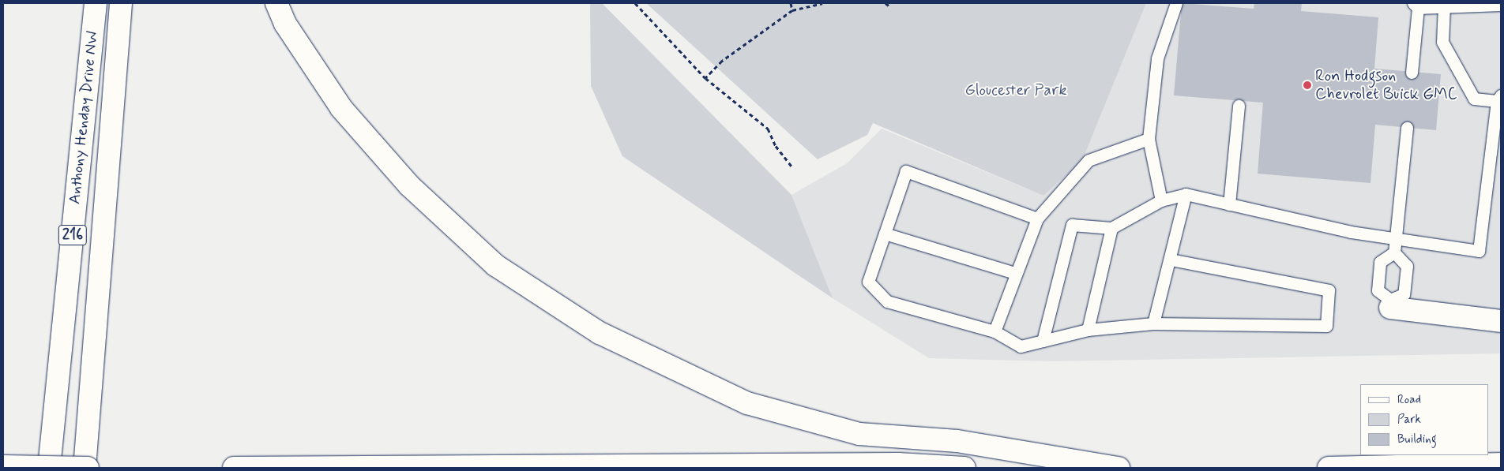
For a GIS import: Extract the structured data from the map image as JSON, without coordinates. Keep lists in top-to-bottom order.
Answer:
{
  "streets": {
    "main road": ["Anthony Henday Drive NW", "216"]
  },
  "parks": ["Gloucester Park"],
  "places": ["Ron Hodgson Chevrolet Buick GMC"],
  "legend": ["Road", "Park", "Building"]
}
